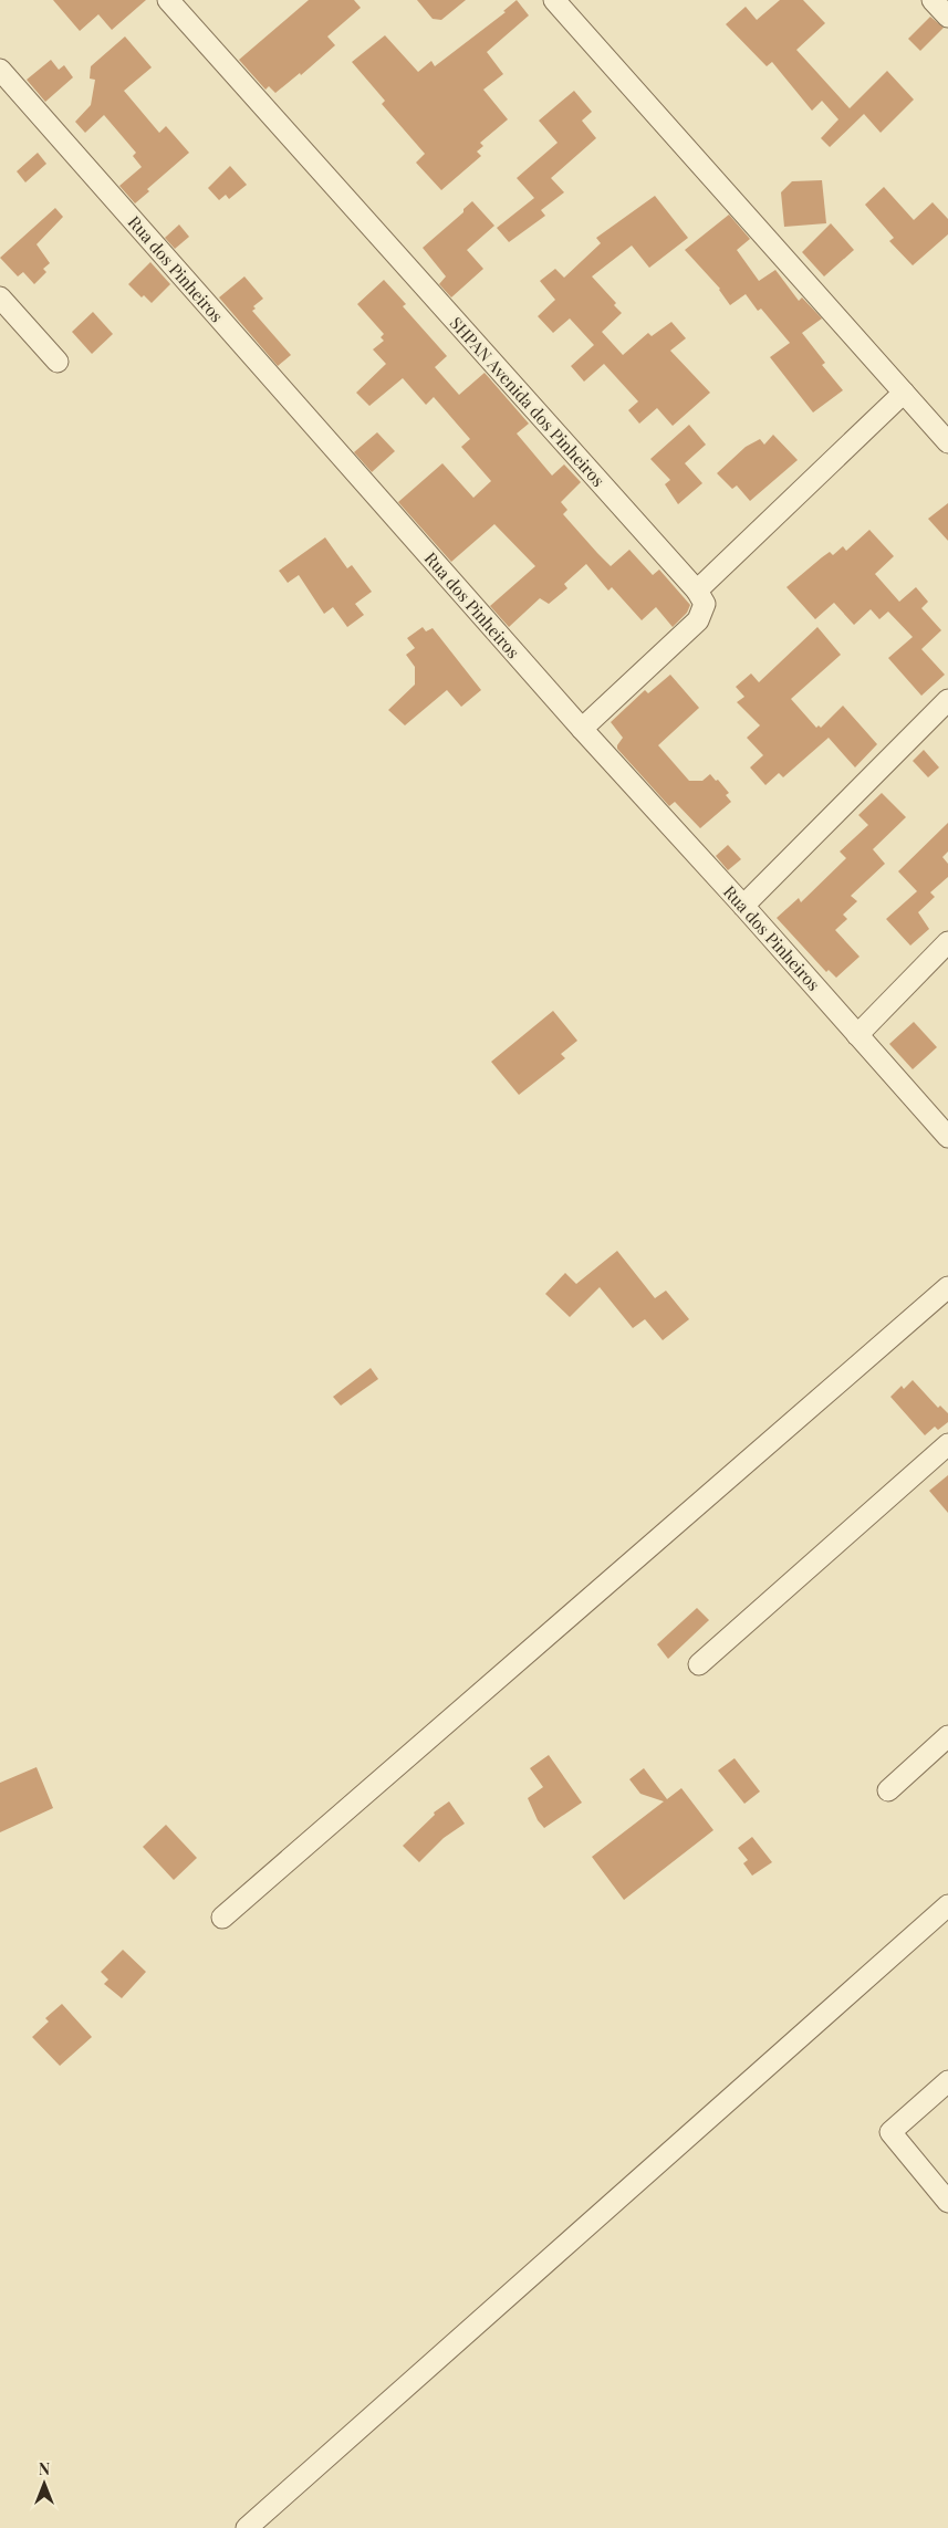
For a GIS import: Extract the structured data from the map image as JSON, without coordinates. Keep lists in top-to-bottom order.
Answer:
{
  "streets": {
    "street": ["Rua dos Pinheiros", "SHPAN Avenida dos Pinheiros"]
  },
  "north": "top"
}
